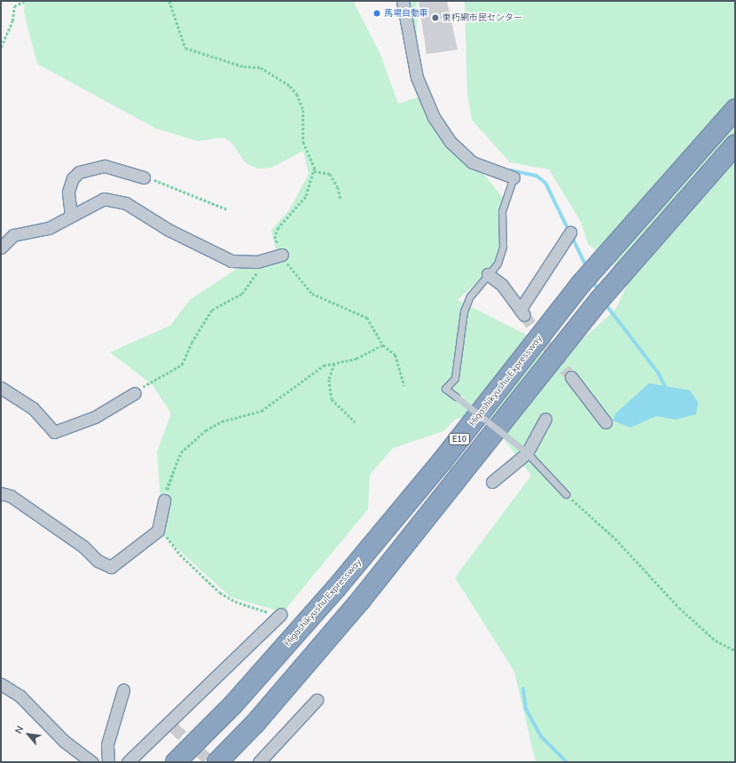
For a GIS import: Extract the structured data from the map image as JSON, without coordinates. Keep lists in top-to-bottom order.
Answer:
{
  "streets": {
    "highway": ["Higashikyushu Expressway", "E10"]
  },
  "places": ["馬場自動車", "東朽網市民センター"],
  "north": "top left"
}
